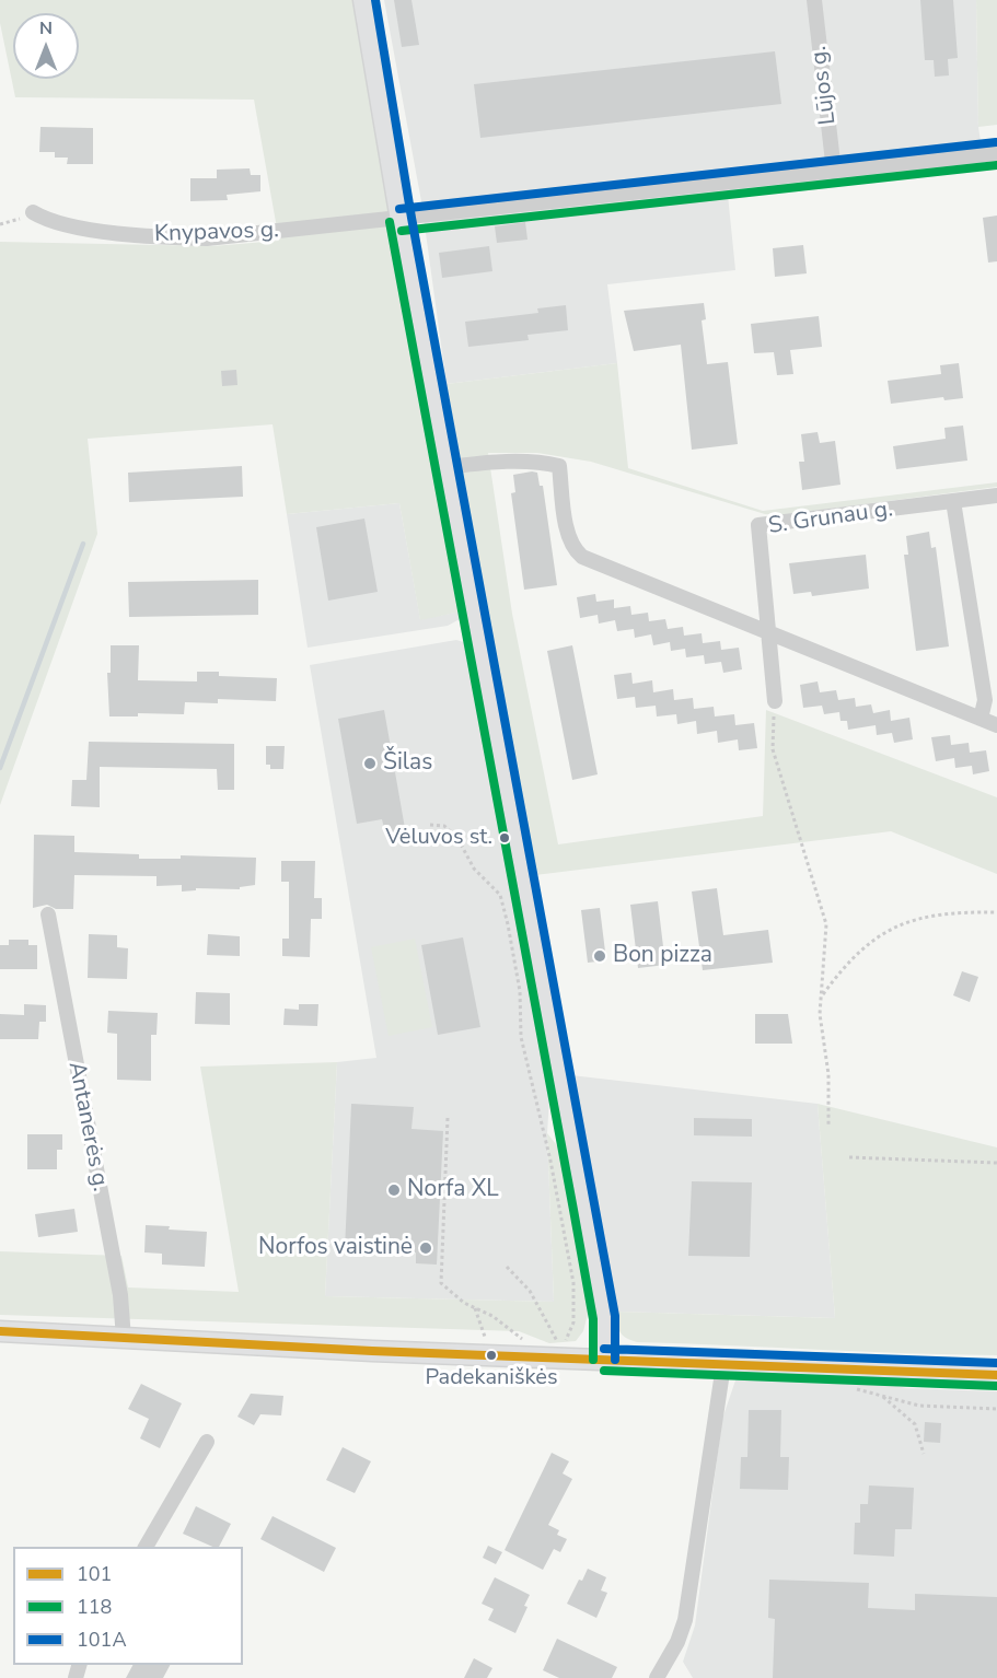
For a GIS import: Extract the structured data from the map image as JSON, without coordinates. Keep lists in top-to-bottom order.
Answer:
{
  "streets": {
    "street": [
      "Lūjos g.",
      "Knypavos g.",
      "S. Grunau g.",
      "Antanerės g."
    ]
  },
  "crossings": [
    ["Lūjos g.", "Knypavos g."]
  ],
  "places": [
    "Šilas",
    "Vėluvos st.",
    "Bon pizza",
    "Norfa XL",
    "Norfos vaistinė",
    "Padekaniškės"
  ],
  "lines": ["transit line 101A", "transit line 118", "transit line 101"],
  "legend": ["101", "118", "101A"],
  "north": "top"
}
